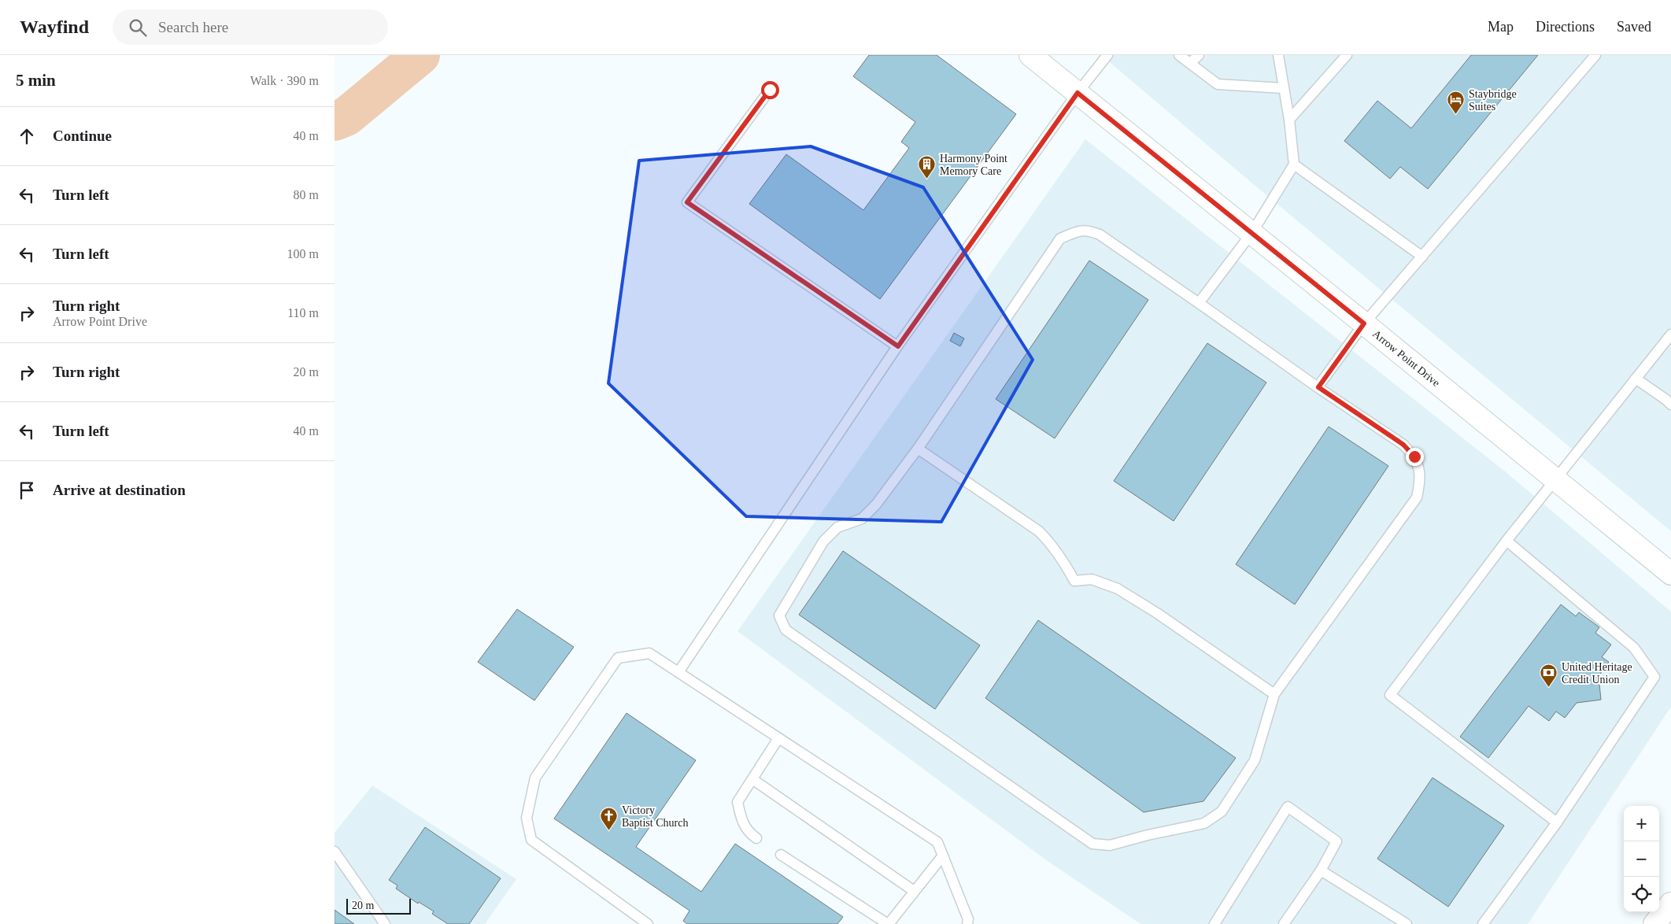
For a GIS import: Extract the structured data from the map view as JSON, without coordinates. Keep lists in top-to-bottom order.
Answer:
{
  "streets": {
    "street": ["Arrow Point Drive"]
  },
  "places": {
    "hotel": ["Staybridge Suites"],
    "building": ["Harmony Point Memory Care"],
    "bank": ["United Heritage Credit Union"],
    "church": ["Victory Baptist Church"]
  },
  "scale_bar": "20 m",
  "page": {
    "header": "Wayfind",
    "search": "Search here",
    "nav": ["Map", "Directions", "Saved"],
    "heading": ["5 min", "Walk · 390 m"],
    "list": [
      ["Continue", "40 m"],
      ["Turn left", "80 m"],
      ["Turn left", "100 m"],
      ["Turn right", "Arrow Point Drive", "110 m"],
      ["Turn right", "20 m"],
      ["Turn left", "40 m"],
      "Arrive at destination"
    ],
    "map_buttons": ["+", "−"],
    "scale": "20 m"
  }
}
